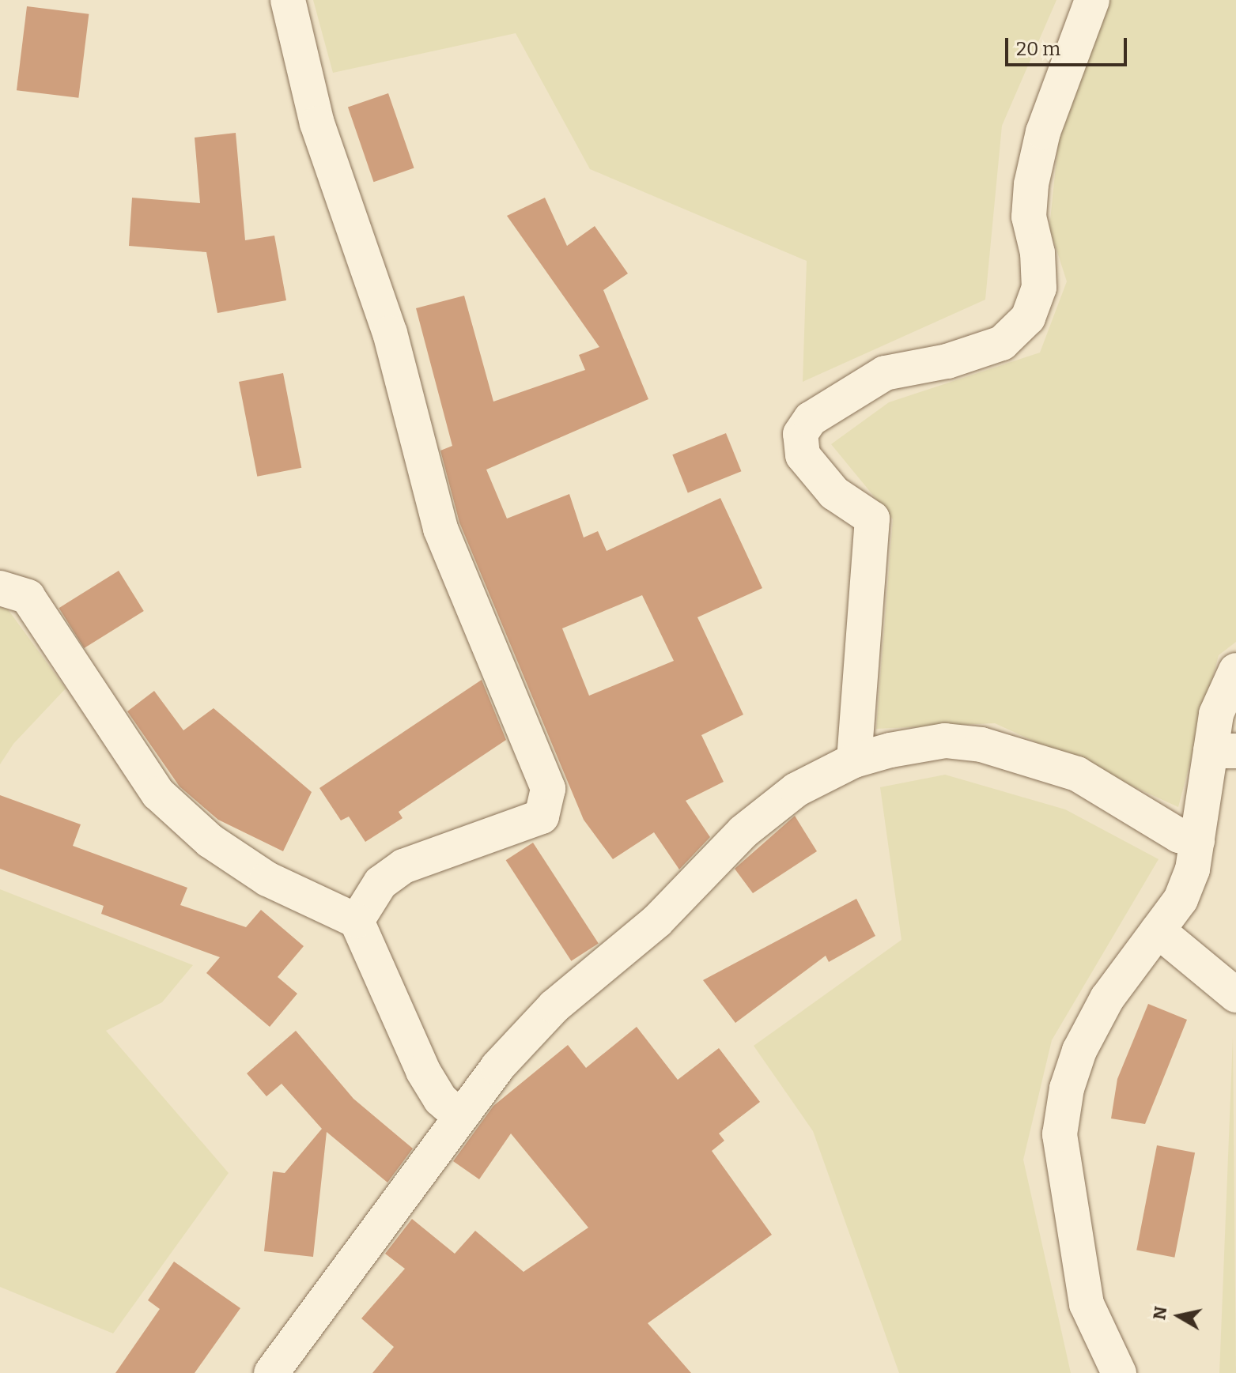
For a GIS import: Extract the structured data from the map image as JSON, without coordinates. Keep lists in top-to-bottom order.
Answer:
{
  "scale_bar": "20 m",
  "north": "left"
}
